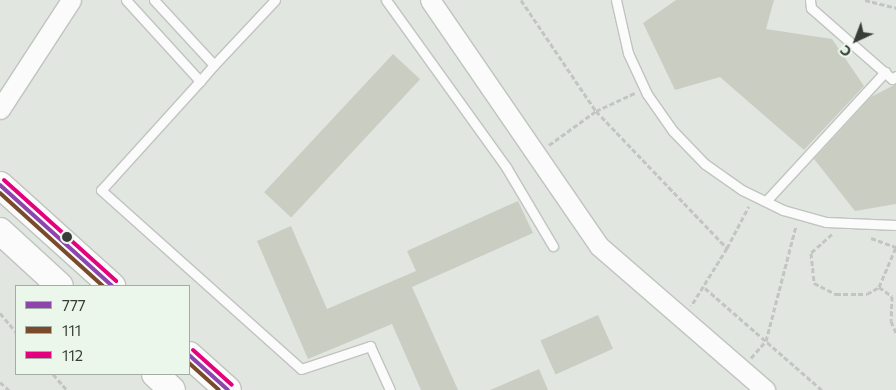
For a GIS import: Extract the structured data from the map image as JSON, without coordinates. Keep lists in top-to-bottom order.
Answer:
{
  "lines": ["transit line 112", "transit line 777", "transit line 111"],
  "legend": ["777", "111", "112"],
  "north": "bottom left"
}
